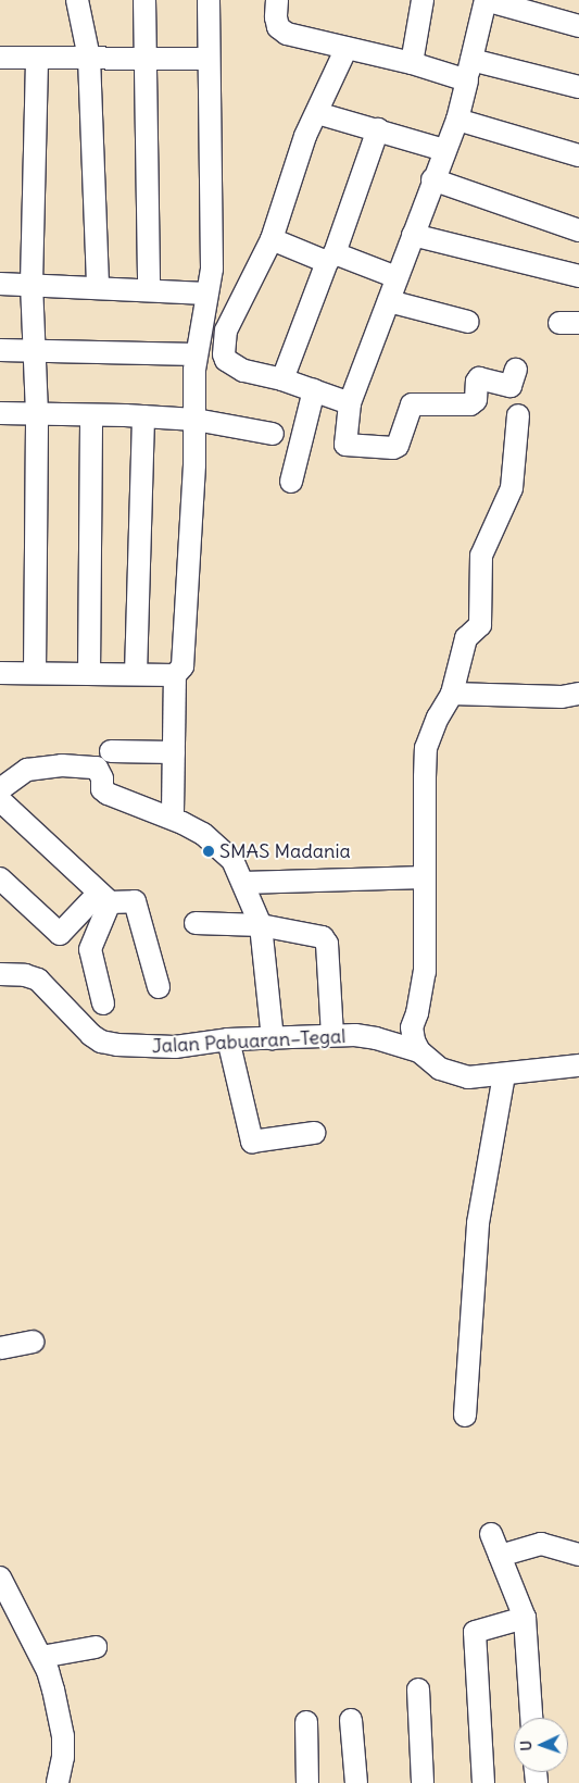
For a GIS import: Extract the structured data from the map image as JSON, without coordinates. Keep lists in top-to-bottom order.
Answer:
{
  "streets": {
    "street": ["Jalan Pabuaran–Tegal"]
  },
  "places": ["SMAS Madania"],
  "north": "left"
}
